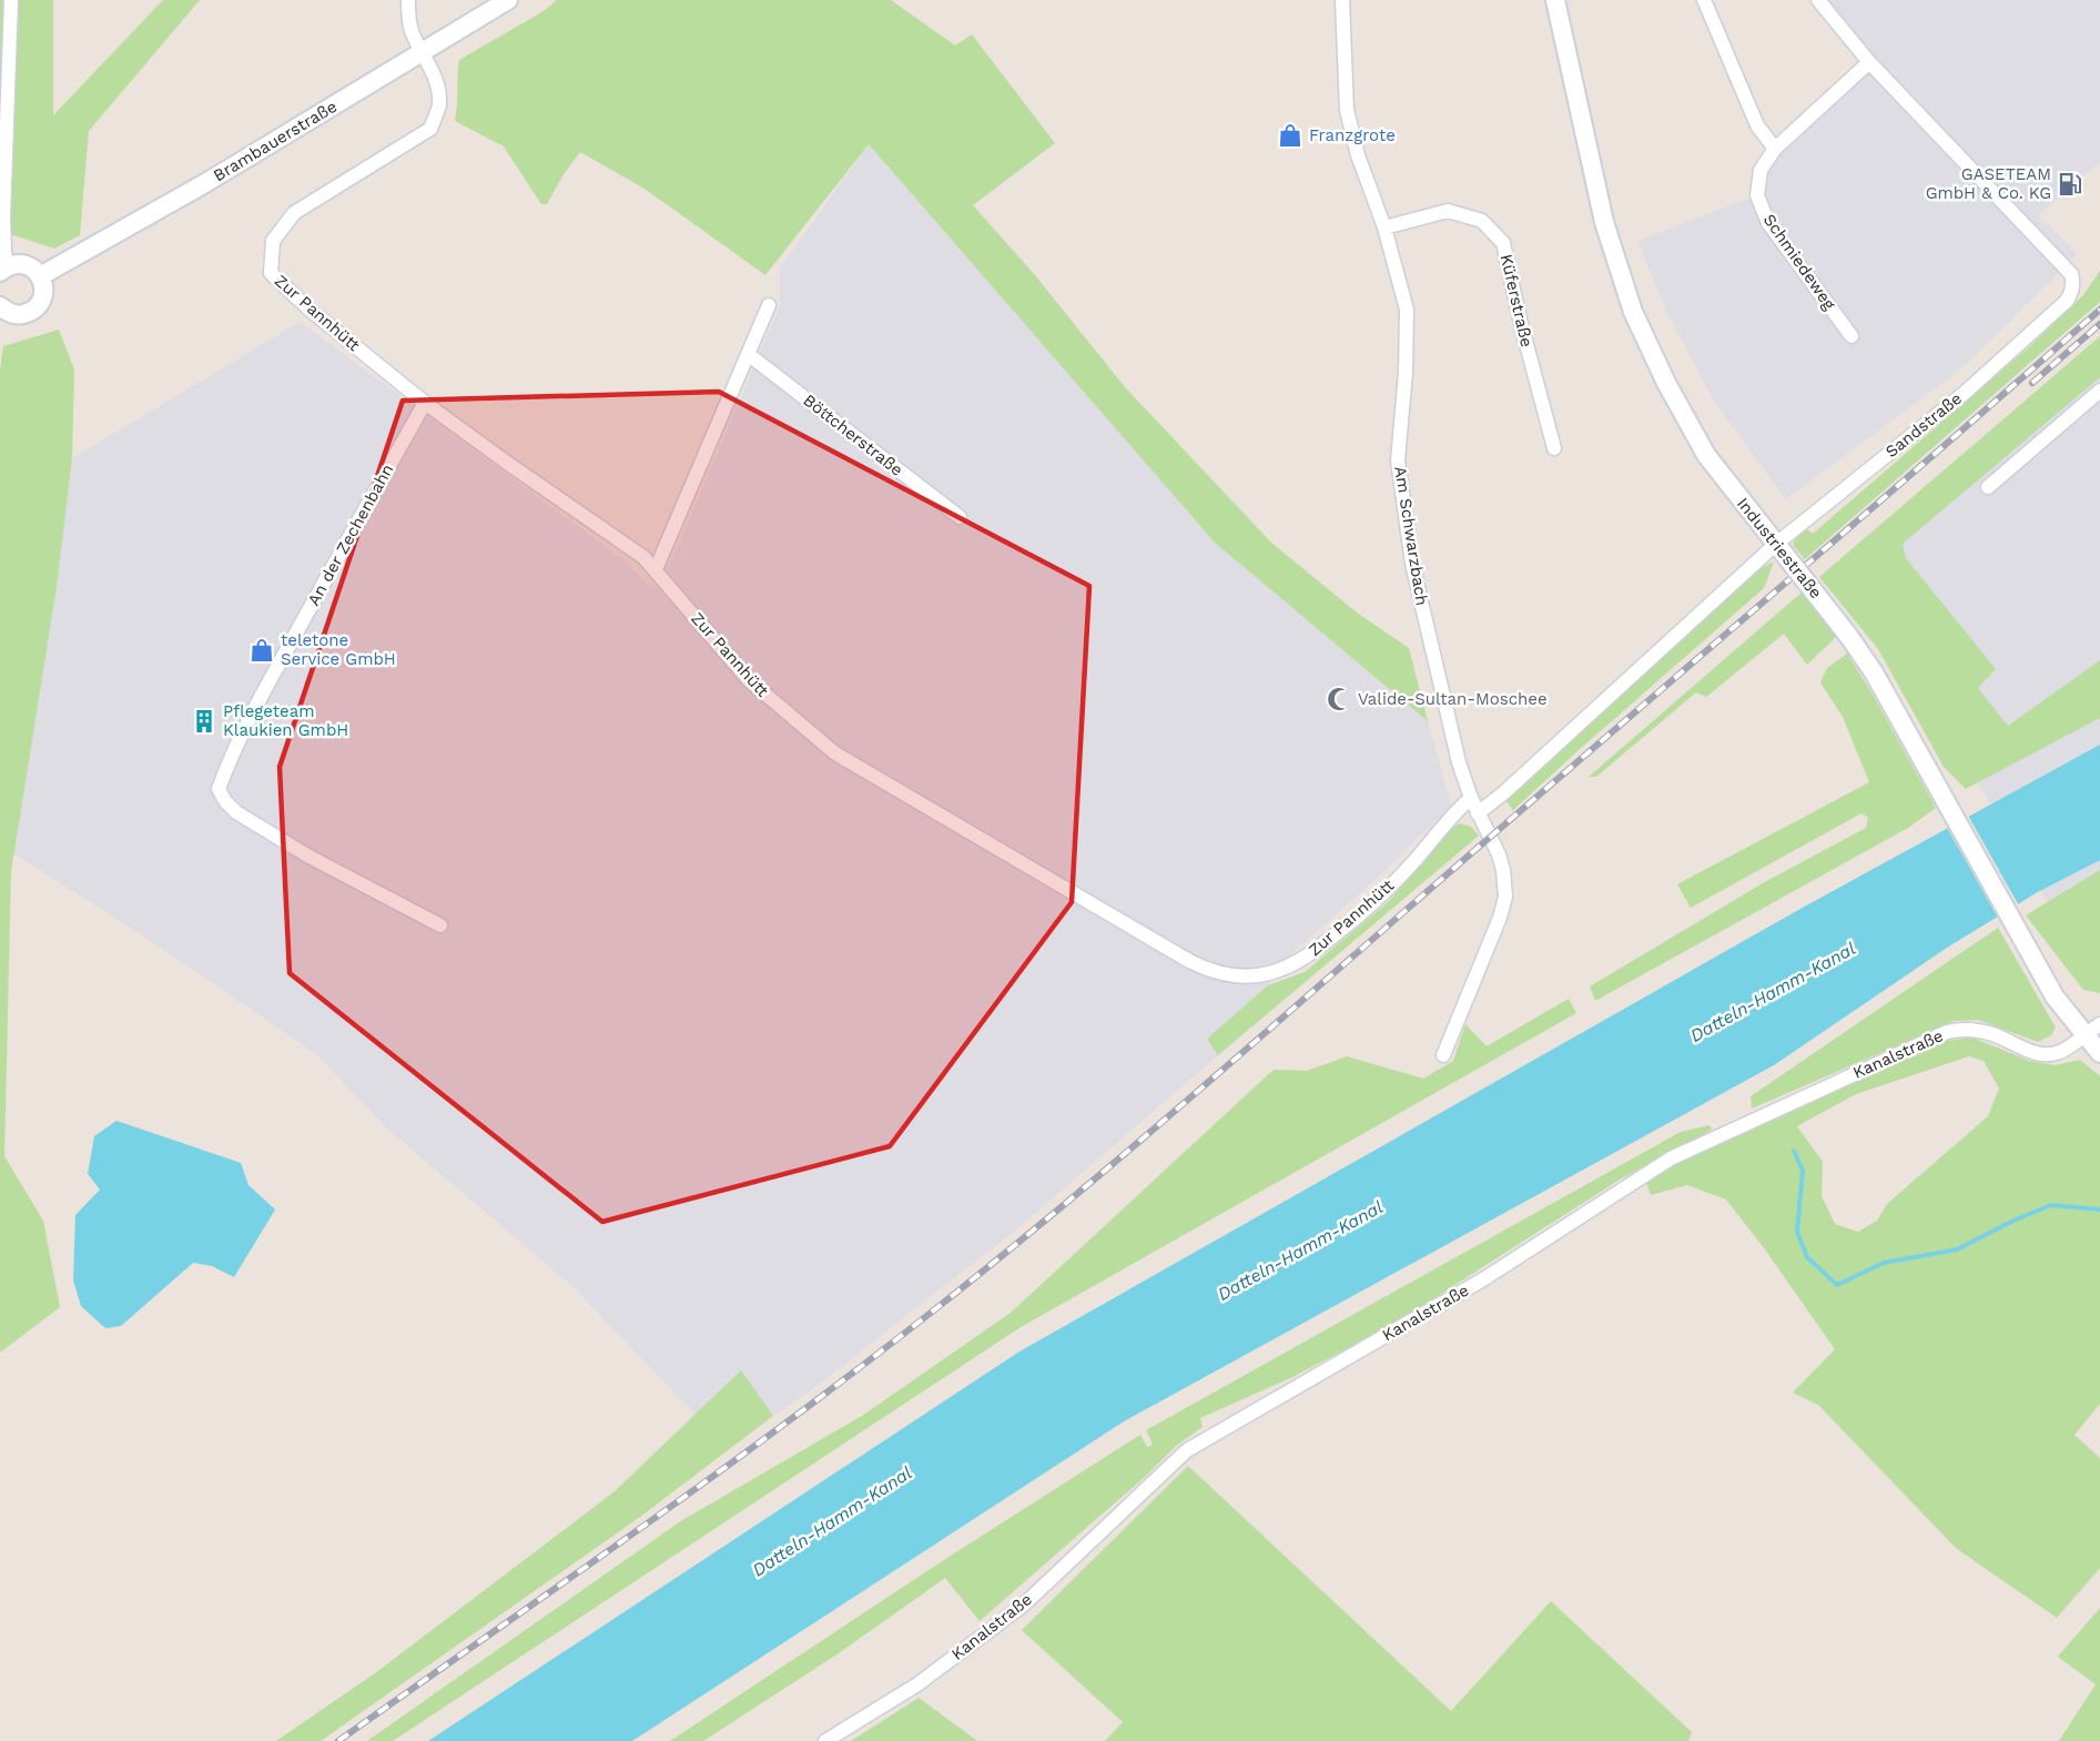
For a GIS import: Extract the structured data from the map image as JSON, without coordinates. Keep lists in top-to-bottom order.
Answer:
{
  "streets": {
    "main road": ["Brambauerstraße", "Industriestraße"],
    "street": [
      "Schmiedeweg",
      "Küferstraße",
      "Zur Pannhütt",
      "Sandstraße",
      "Böttcherstraße",
      "An der Zechenbahn",
      "Am Schwarzbach",
      "Kanalstraße"
    ]
  },
  "crossings": [
    ["Brambauerstraße", "Zur Pannhütt"],
    ["Schmiedeweg", "Sandstraße"],
    ["Küferstraße", "Am Schwarzbach"],
    ["Zur Pannhütt", "An der Zechenbahn"],
    ["Zur Pannhütt", "Am Schwarzbach"],
    ["Sandstraße", "Am Schwarzbach"],
    ["Sandstraße", "Industriestraße"],
    ["Industriestraße", "Kanalstraße"]
  ],
  "water": ["Datteln-Hamm-Kanal"],
  "places": {
    "shop": ["Franzgrote", "teletone Service GmbH"],
    "fuel station": ["GASETEAM GmbH & Co. KG"],
    "mosque": ["Valide-Sultan-Moschee"],
    "building": ["Pflegeteam Klaukien GmbH"]
  }
}
